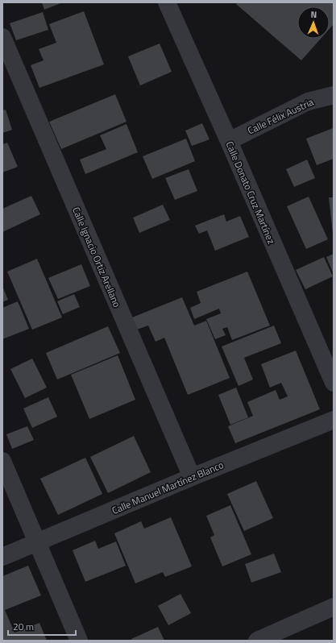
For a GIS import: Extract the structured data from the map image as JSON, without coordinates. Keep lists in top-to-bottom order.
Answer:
{
  "streets": {
    "street": [
      "Calle Félix Austria",
      "Calle Donato Cruz Martínez",
      "Calle Ignacio Ortiz Arellano",
      "Calle Manuel Martínez Blanco"
    ]
  },
  "crossings": [
    ["Calle Félix Austria", "Calle Donato Cruz Martínez"],
    ["Calle Ignacio Ortiz Arellano", "Calle Manuel Martínez Blanco"]
  ],
  "scale_bar": "20 m",
  "north": "top"
}
